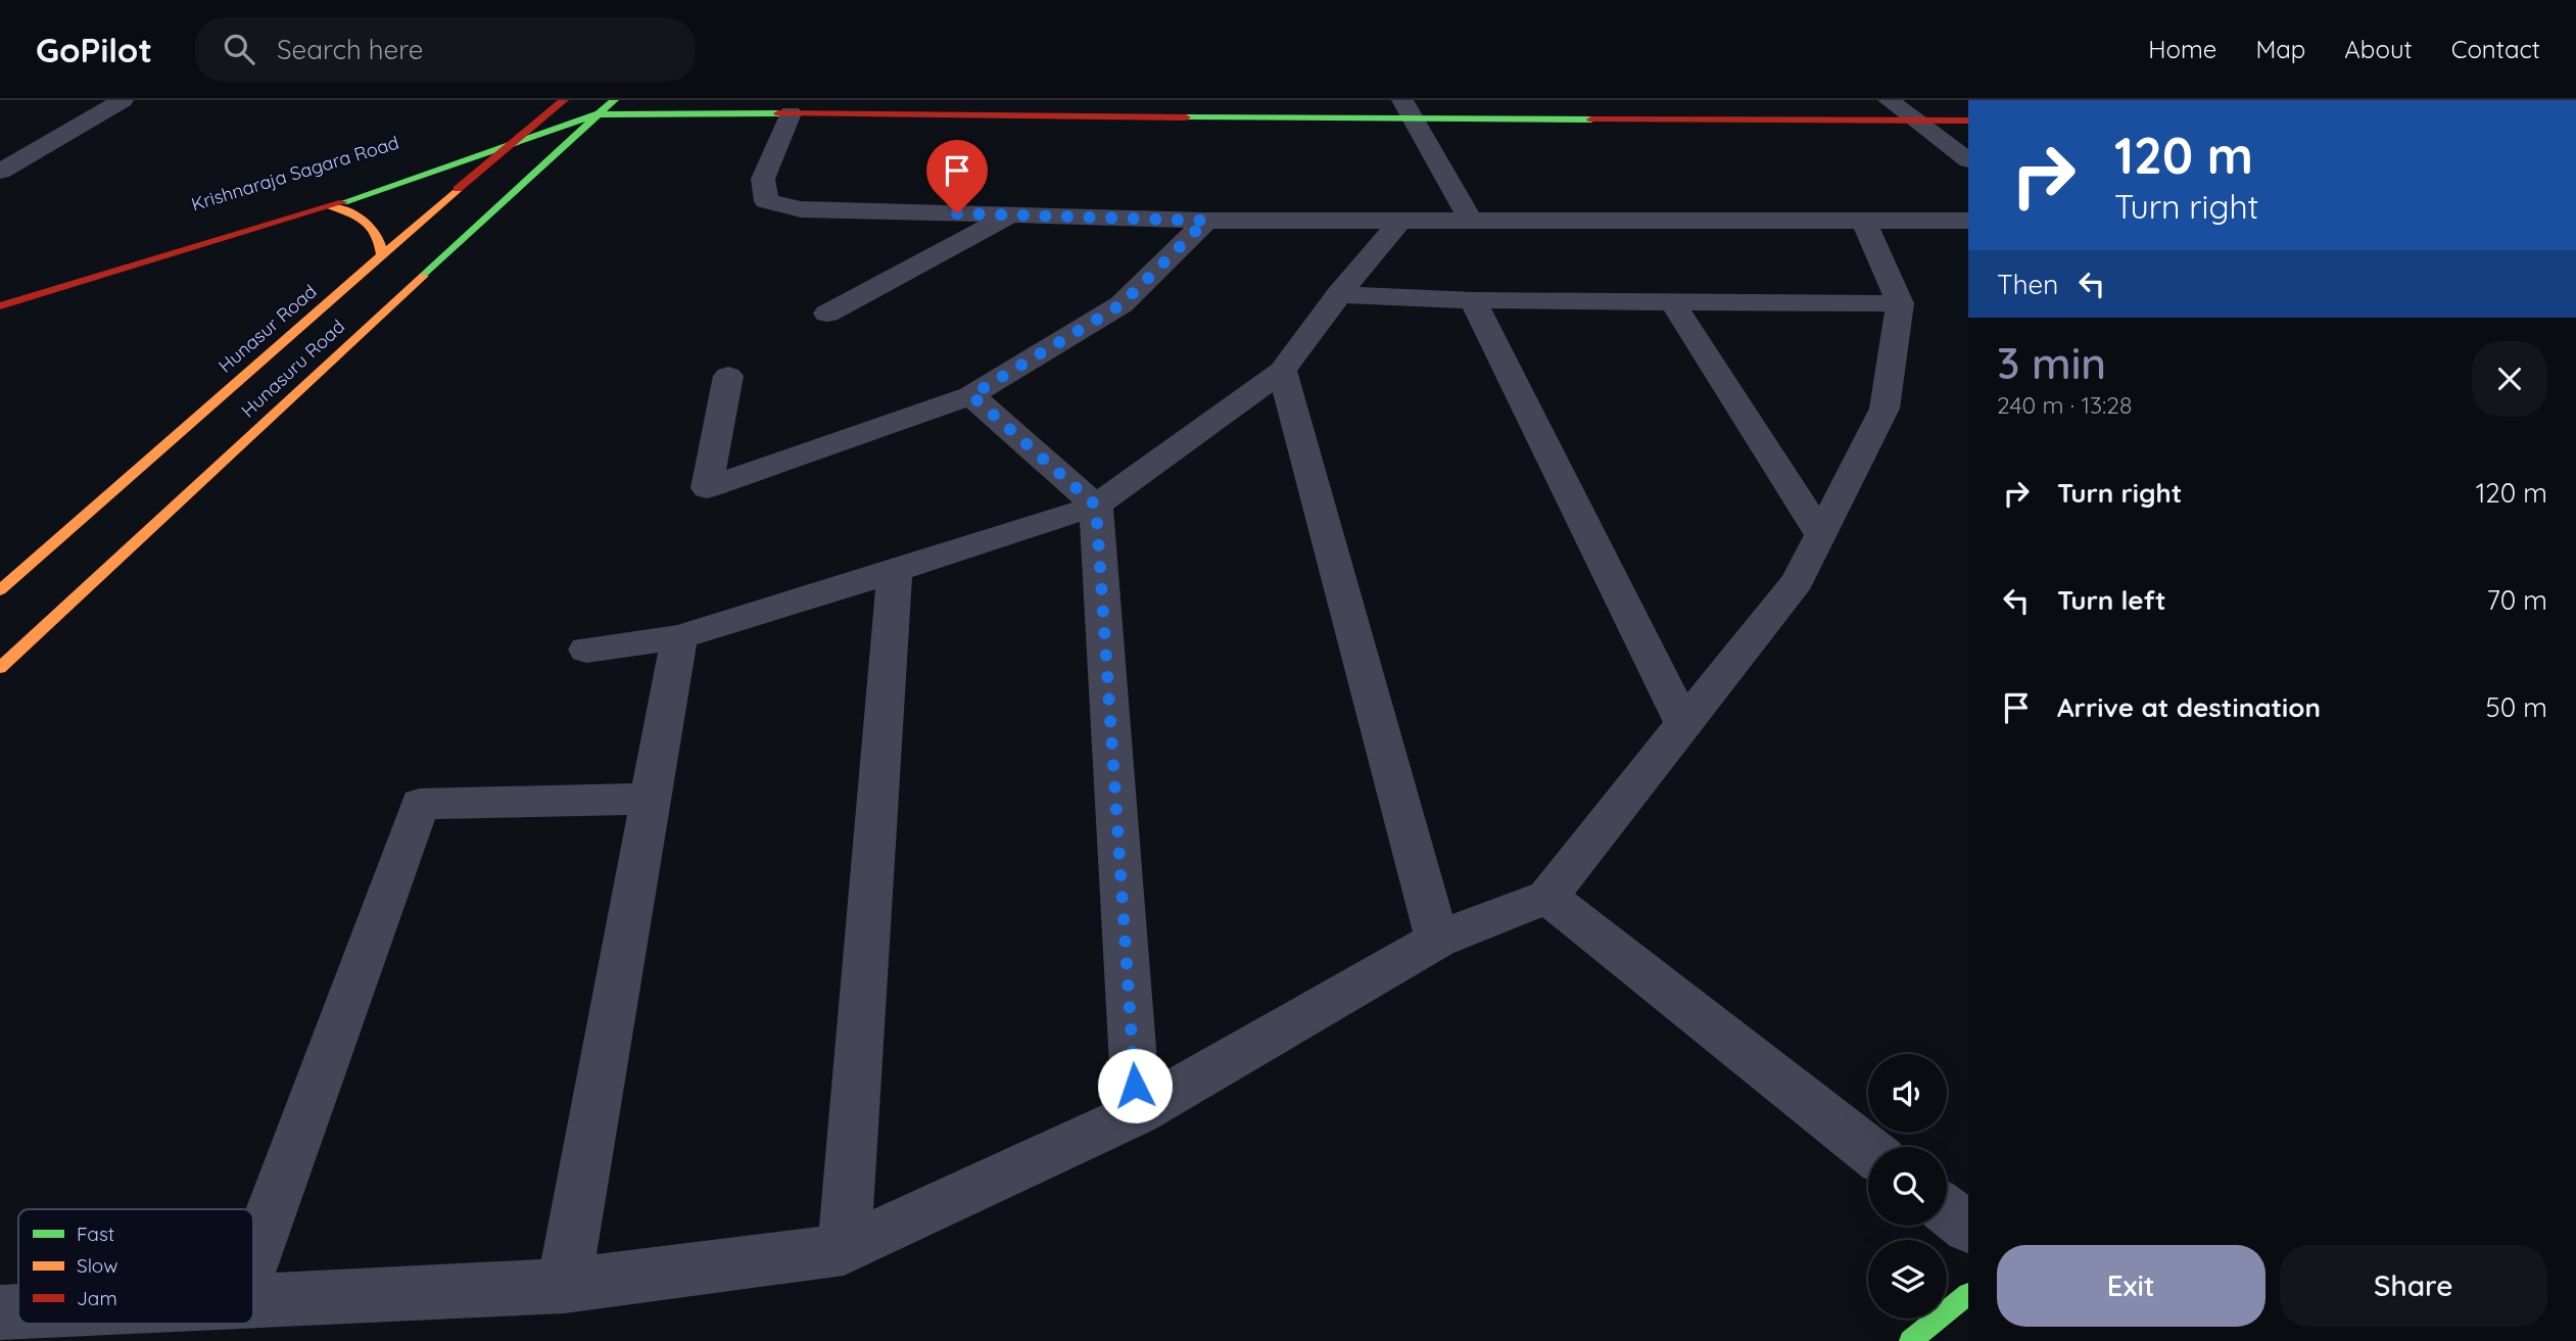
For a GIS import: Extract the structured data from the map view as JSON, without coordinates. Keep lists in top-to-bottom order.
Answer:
{
  "streets": {
    "main road": ["Krishnaraja Sagara Road", "Hunasur Road", "Hunasuru Road"]
  },
  "crossings": [
    ["Krishnaraja Sagara Road", "Hunasur Road"],
    ["Krishnaraja Sagara Road", "Hunasuru Road"]
  ],
  "legend": ["Fast", "Slow", "Jam"],
  "page": {
    "header": "GoPilot",
    "search": "Search here",
    "nav": [
      "Home",
      "Map",
      "About",
      "Contact"
    ],
    "turn": ["120 m", "Turn right"],
    "then": "Then",
    "heading": ["3 min", "240 m · 13:28"],
    "list": [
      {
        "name": "Turn right",
        "value": "120 m"
      },
      {
        "name": "Turn left",
        "value": "70 m"
      },
      {
        "name": "Arrive at destination",
        "value": "50 m"
      }
    ],
    "buttons": ["Exit", "Share"]
  }
}
